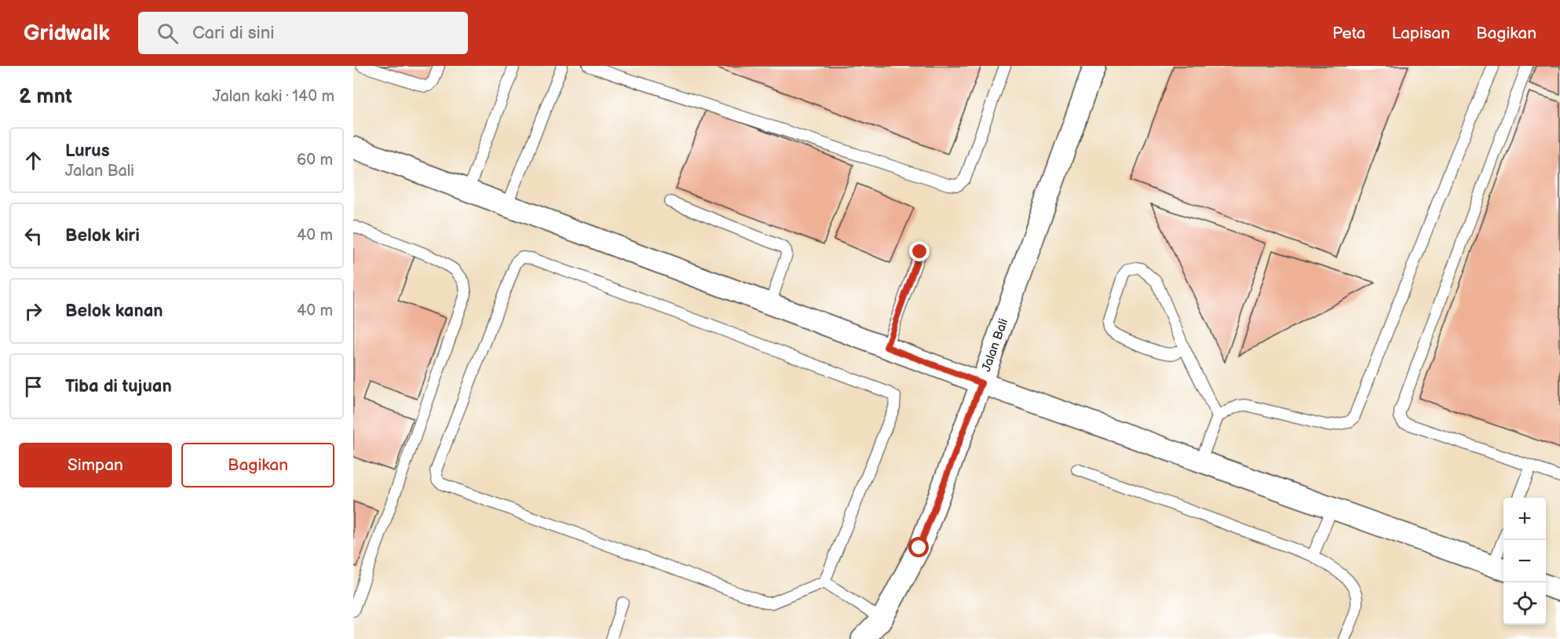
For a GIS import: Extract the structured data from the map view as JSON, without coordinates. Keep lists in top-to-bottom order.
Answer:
{
  "streets": {
    "street": ["Jalan Bali"]
  },
  "page": {
    "header": "Gridwalk",
    "search": "Cari di sini",
    "nav": ["Peta", "Lapisan", "Bagikan"],
    "heading": ["2 mnt", "Jalan kaki · 140 m"],
    "list": [
      ["Lurus", "Jalan Bali", "60 m"],
      ["Belok kiri", "40 m"],
      ["Belok kanan", "40 m"],
      "Tiba di tujuan"
    ],
    "buttons": ["Simpan", "Bagikan"],
    "map_buttons": ["+", "−"]
  }
}
